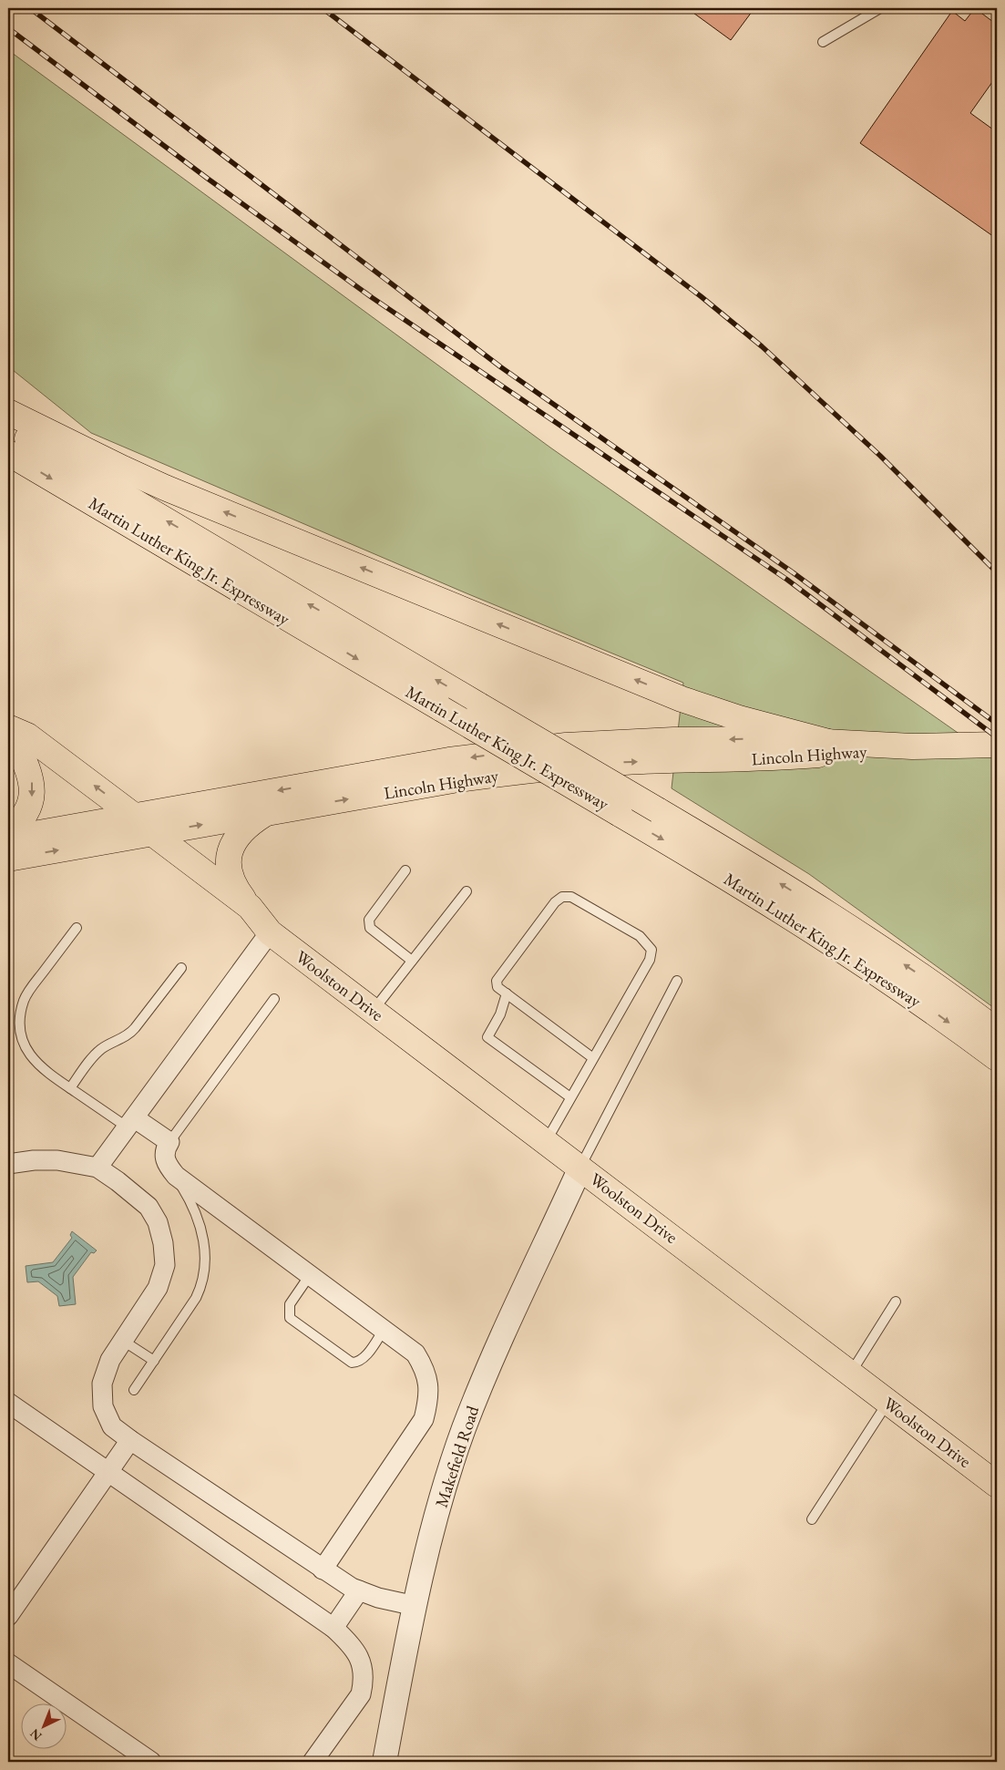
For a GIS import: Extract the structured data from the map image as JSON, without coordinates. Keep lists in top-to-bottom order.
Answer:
{
  "streets": {
    "main road": ["Martin Luther King Jr. Expressway", "Lincoln Highway", "Woolston Drive"],
    "street": ["Makefield Road"]
  },
  "crossings": [
    ["Lincoln Highway", "Woolston Drive"],
    ["Woolston Drive", "Makefield Road"]
  ],
  "north": "bottom left"
}
